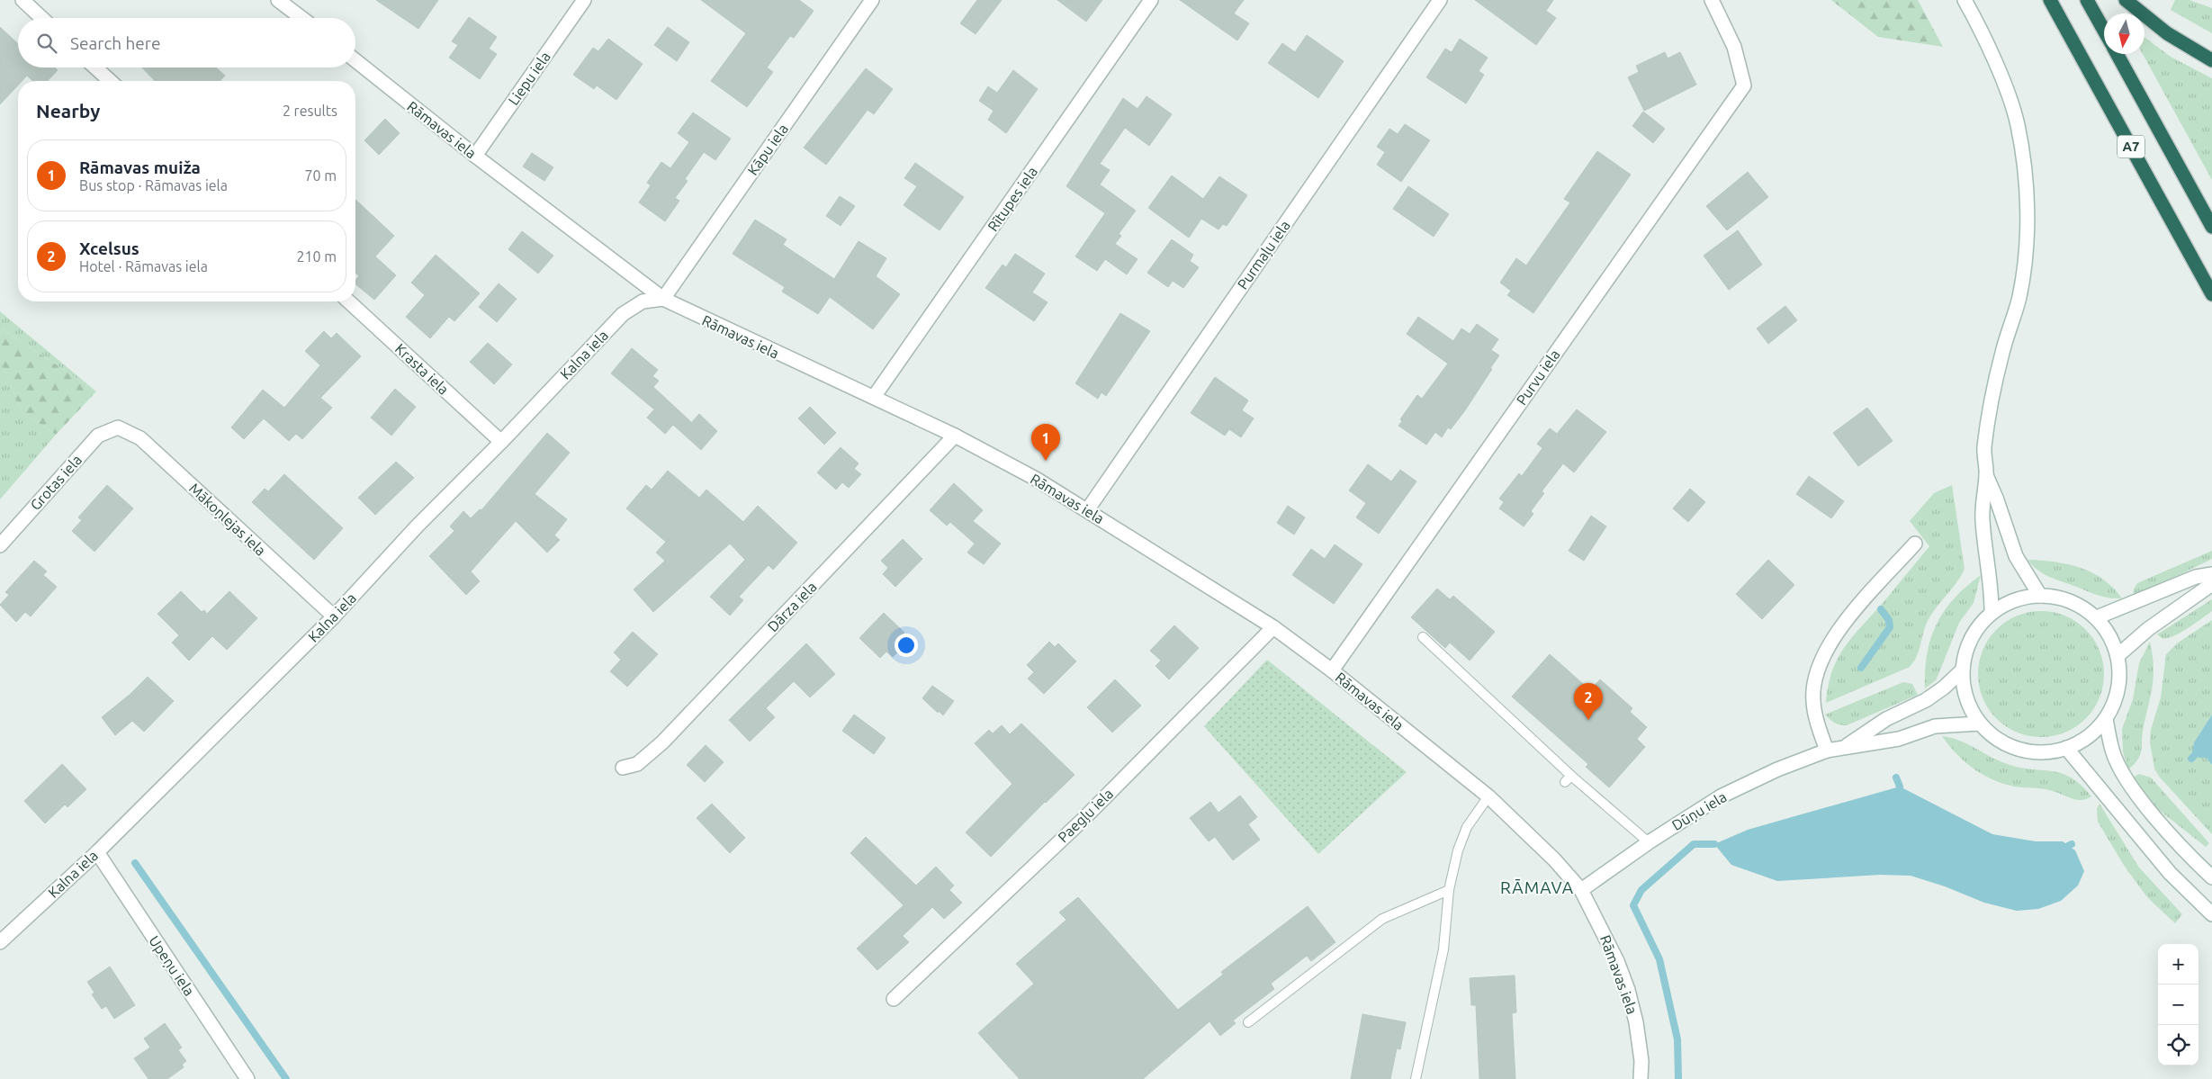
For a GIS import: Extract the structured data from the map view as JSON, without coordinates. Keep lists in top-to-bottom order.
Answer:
{
  "streets": {
    "highway": ["A7"],
    "street": [
      "Liepu iela",
      "Rāmavas iela",
      "Kāpu iela",
      "Rītupes iela",
      "Purmaļu iela",
      "Kalna iela",
      "Krasta iela",
      "Purvu iela",
      "Grotas iela",
      "Mākoņlejas iela",
      "Dārza iela",
      "Dūņu iela",
      "Paegļu iela",
      "Upeņu iela"
    ]
  },
  "crossings": [
    ["Liepu iela", "Rāmavas iela"],
    ["Rāmavas iela", "Kāpu iela"],
    ["Rāmavas iela", "Rītupes iela"],
    ["Rāmavas iela", "Purmaļu iela"],
    ["Rāmavas iela", "Kalna iela"],
    ["Rāmavas iela", "Purvu iela"],
    ["Rāmavas iela", "Dārza iela"],
    ["Rāmavas iela", "Dūņu iela"],
    ["Rāmavas iela", "Paegļu iela"],
    ["Kāpu iela", "Kalna iela"],
    ["Kalna iela", "Krasta iela"],
    ["Kalna iela", "Mākoņlejas iela"],
    ["Kalna iela", "Upeņu iela"],
    ["Grotas iela", "Mākoņlejas iela"]
  ],
  "districts": ["RĀMAVA"],
  "north": "bottom",
  "page": {
    "search": "Search here",
    "heading": ["Nearby", "2 results"],
    "list": [
      {
        "mark": "1",
        "name": "Rāmavas muiža",
        "note": "Bus stop · Rāmavas iela",
        "value": "70 m"
      },
      {
        "mark": "2",
        "name": "Xcelsus",
        "note": "Hotel · Rāmavas iela",
        "value": "210 m"
      }
    ],
    "pins": ["1", "2"],
    "map_buttons": ["+", "−"]
  }
}
